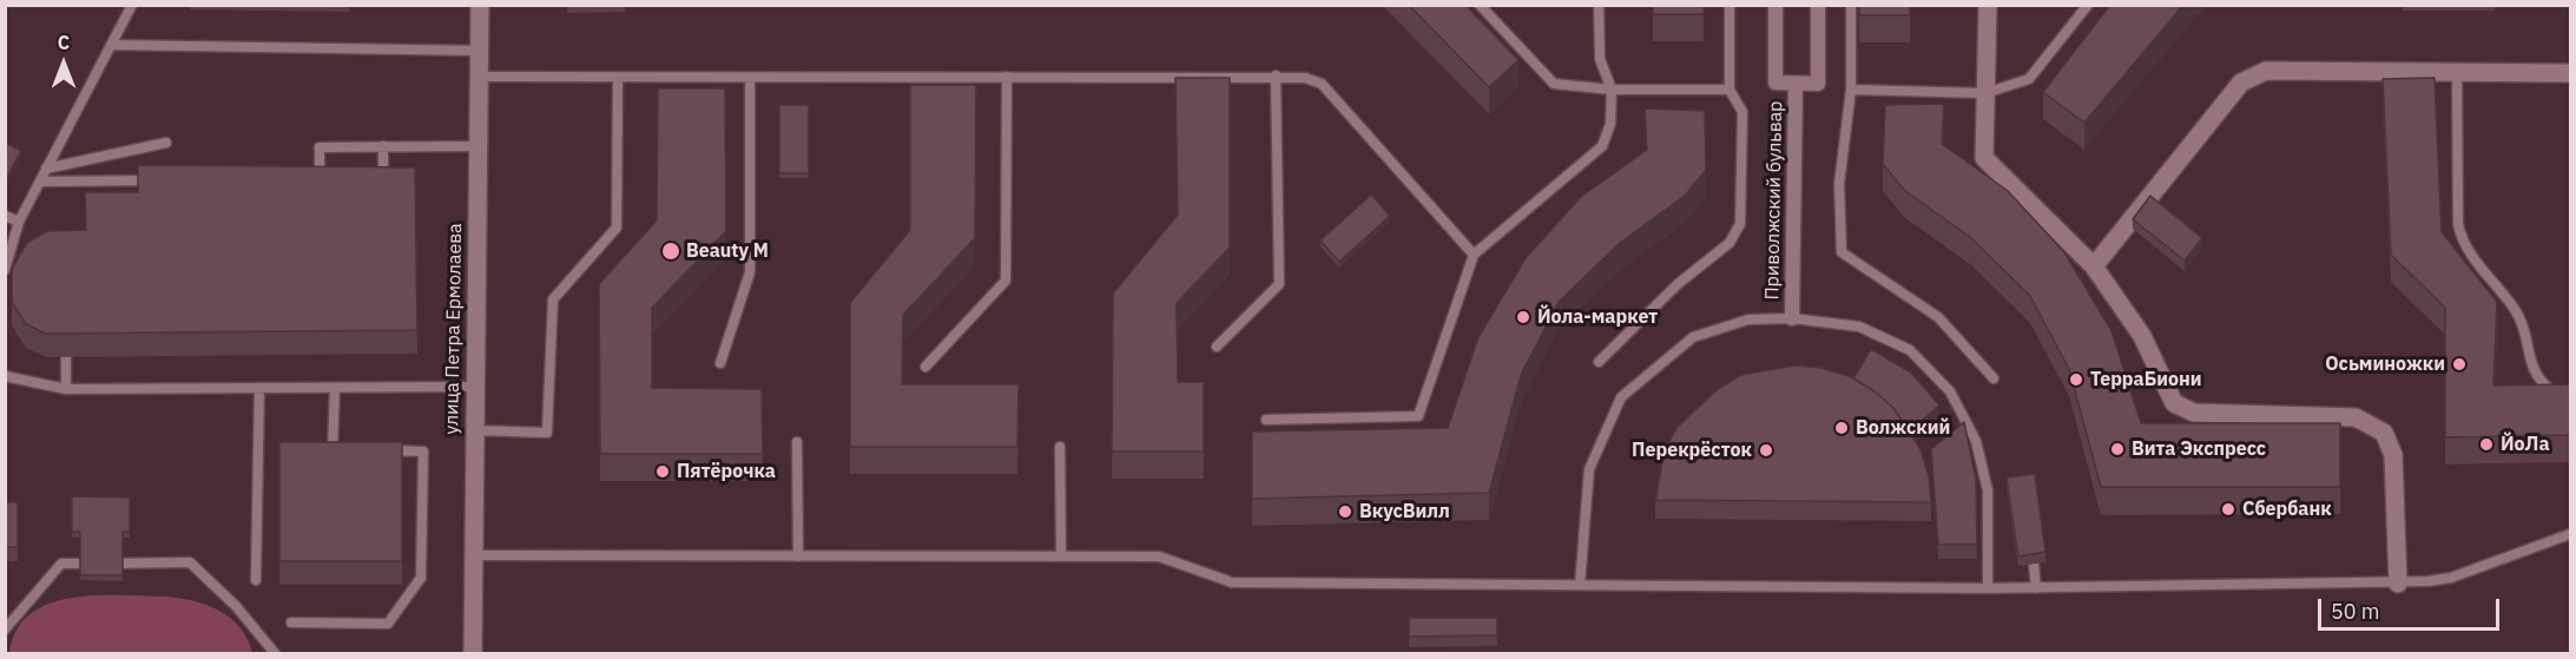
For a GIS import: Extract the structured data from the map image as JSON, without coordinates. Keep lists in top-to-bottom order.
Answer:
{
  "streets": {
    "street": ["Приволжский бульвар", "улица Петра Ермолаева"]
  },
  "places": [
    "Beauty M",
    "Йола-маркет",
    "Осьминожки",
    "ТерраБиони",
    "Волжский",
    "ЙоЛа",
    "Вита Экспресс",
    "Перекрёсток",
    "Пятёрочка",
    "Сбербанк",
    "ВкусВилл"
  ],
  "scale_bar": "50 m",
  "north": "top"
}
